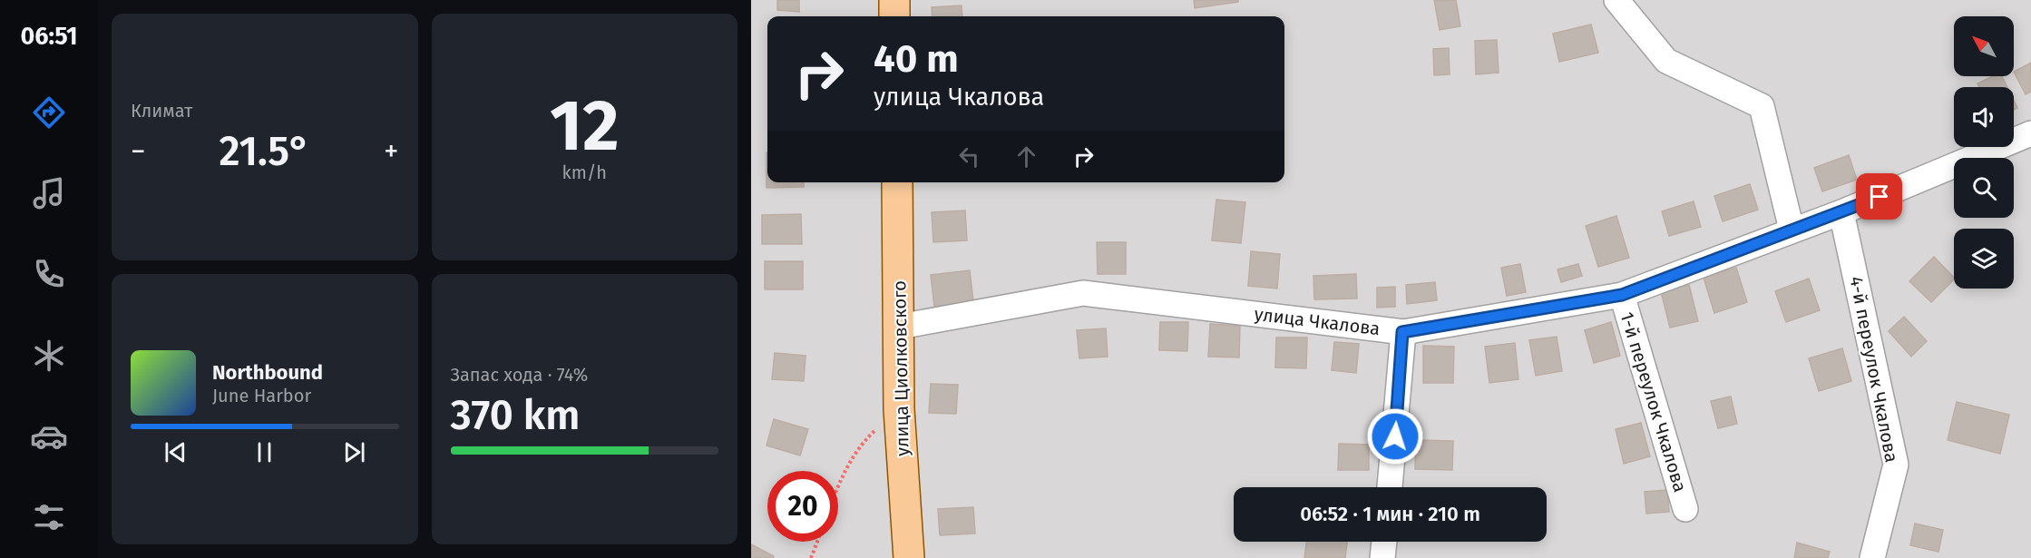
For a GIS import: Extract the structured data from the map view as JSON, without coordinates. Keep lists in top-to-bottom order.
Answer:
{
  "streets": {
    "main road": ["улица Циолковского"],
    "street": ["улица Чкалова", "4-й переулок Чкалова", "1-й переулок Чкалова"]
  },
  "crossings": [
    ["улица Чкалова", "улица Циолковского"],
    ["улица Чкалова", "4-й переулок Чкалова"],
    ["улица Чкалова", "1-й переулок Чкалова"]
  ],
  "north": "top left",
  "page": {
    "tabs": "06:51",
    "tile": [
      "Климат",
      ["12", "km/h"],
      ["Запас хода · 74%", "370 km"]
    ],
    "turn": ["40 m", "улица Чкалова"],
    "heat": ["−", "21.5°", "+"],
    "song": ["Northbound", "June Harbor"],
    "limit": "20",
    "trip": "06:52 · 1 мин · 210 m"
  }
}
